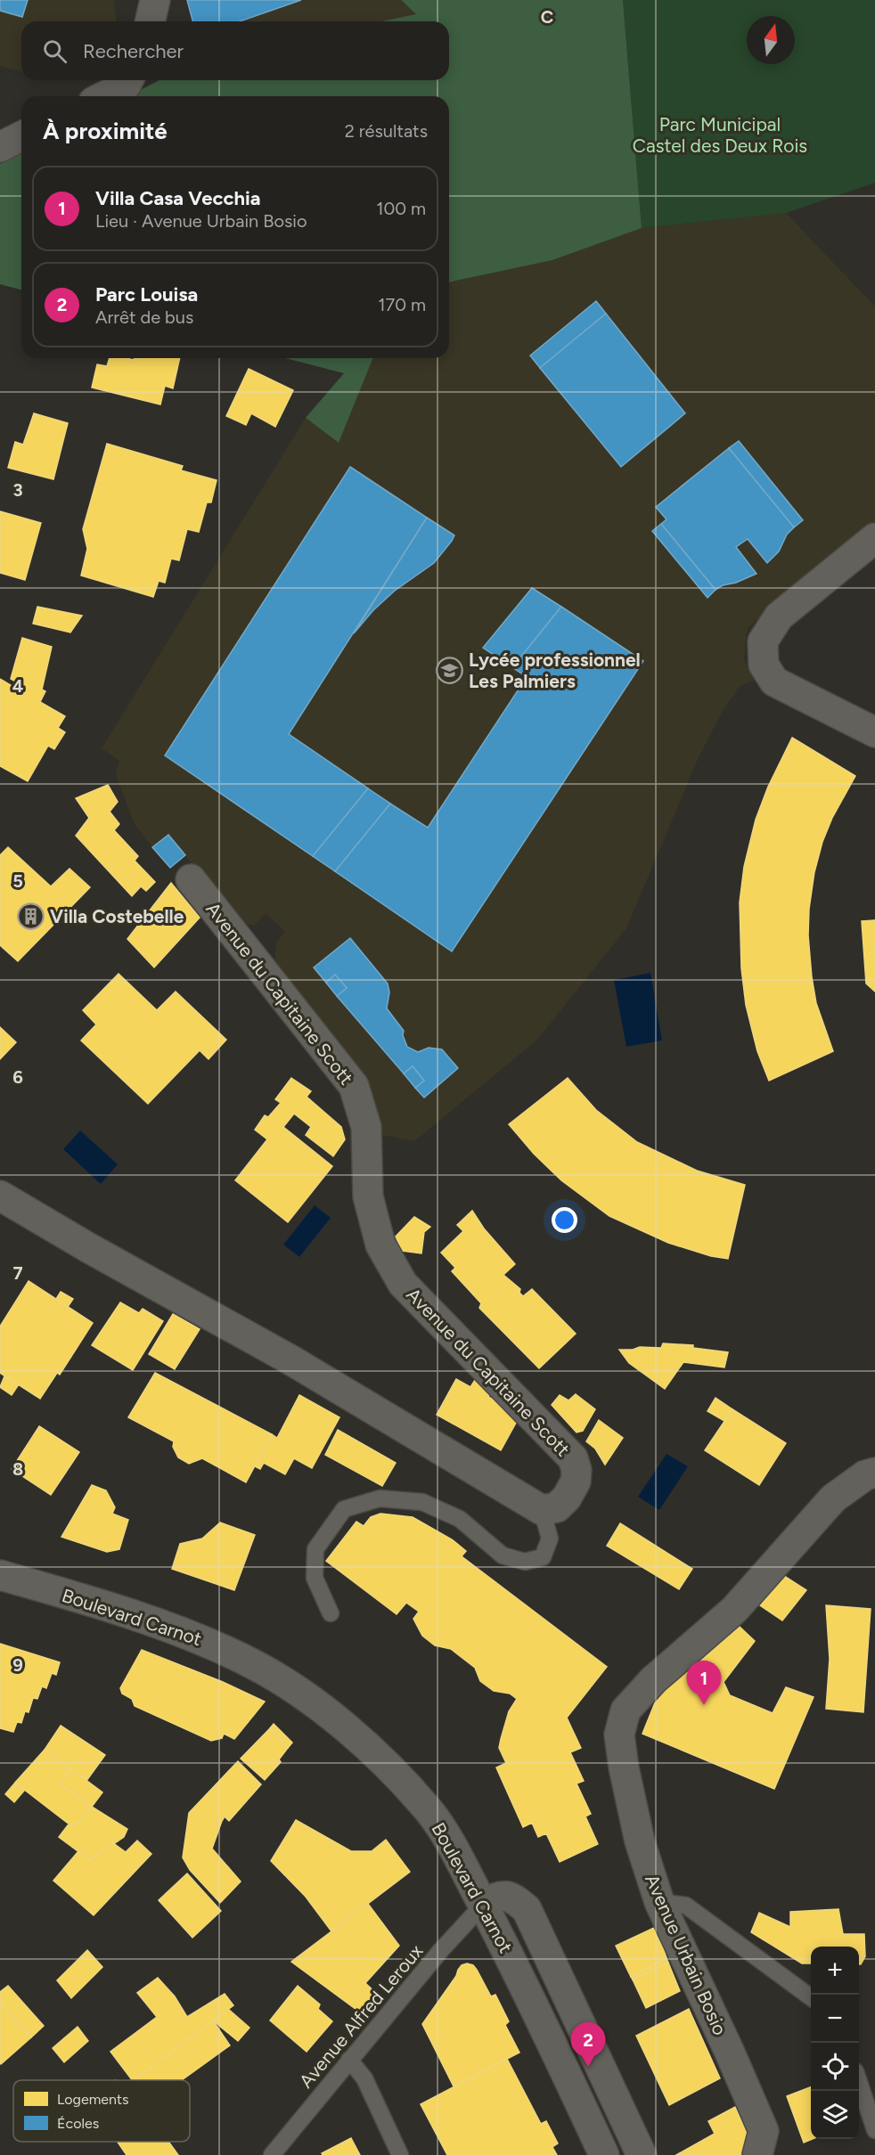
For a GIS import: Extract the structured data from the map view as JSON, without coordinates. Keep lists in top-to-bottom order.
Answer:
{
  "streets": {
    "street": ["Avenue du Capitaine Scott", "Boulevard Carnot", "Avenue Urbain Bosio"],
    "lane": ["Avenue Alfred Leroux"]
  },
  "crossings": [
    ["Boulevard Carnot", "Avenue Alfred Leroux"]
  ],
  "parks": ["Parc Municipal Castel des Deux Rois"],
  "places": {
    "school or university": ["Lycée professionnel Les Palmiers"],
    "building": ["Villa Costebelle"]
  },
  "legend": ["Logements", "Écoles"],
  "north": "top",
  "page": {
    "search": "Rechercher",
    "heading": ["À proximité", "2 résultats"],
    "list": [
      {
        "mark": "1",
        "name": "Villa Casa Vecchia",
        "note": "Lieu · Avenue Urbain Bosio",
        "value": "100 m"
      },
      {
        "mark": "2",
        "name": "Parc Louisa",
        "note": "Arrêt de bus",
        "value": "170 m"
      }
    ],
    "pins": ["1", "2"],
    "map_buttons": ["+", "−"]
  },
  "grid": {
    "columns": ["C"],
    "rows": [
      "3",
      "4",
      "5",
      "6",
      "7",
      "8",
      "9"
    ]
  }
}
